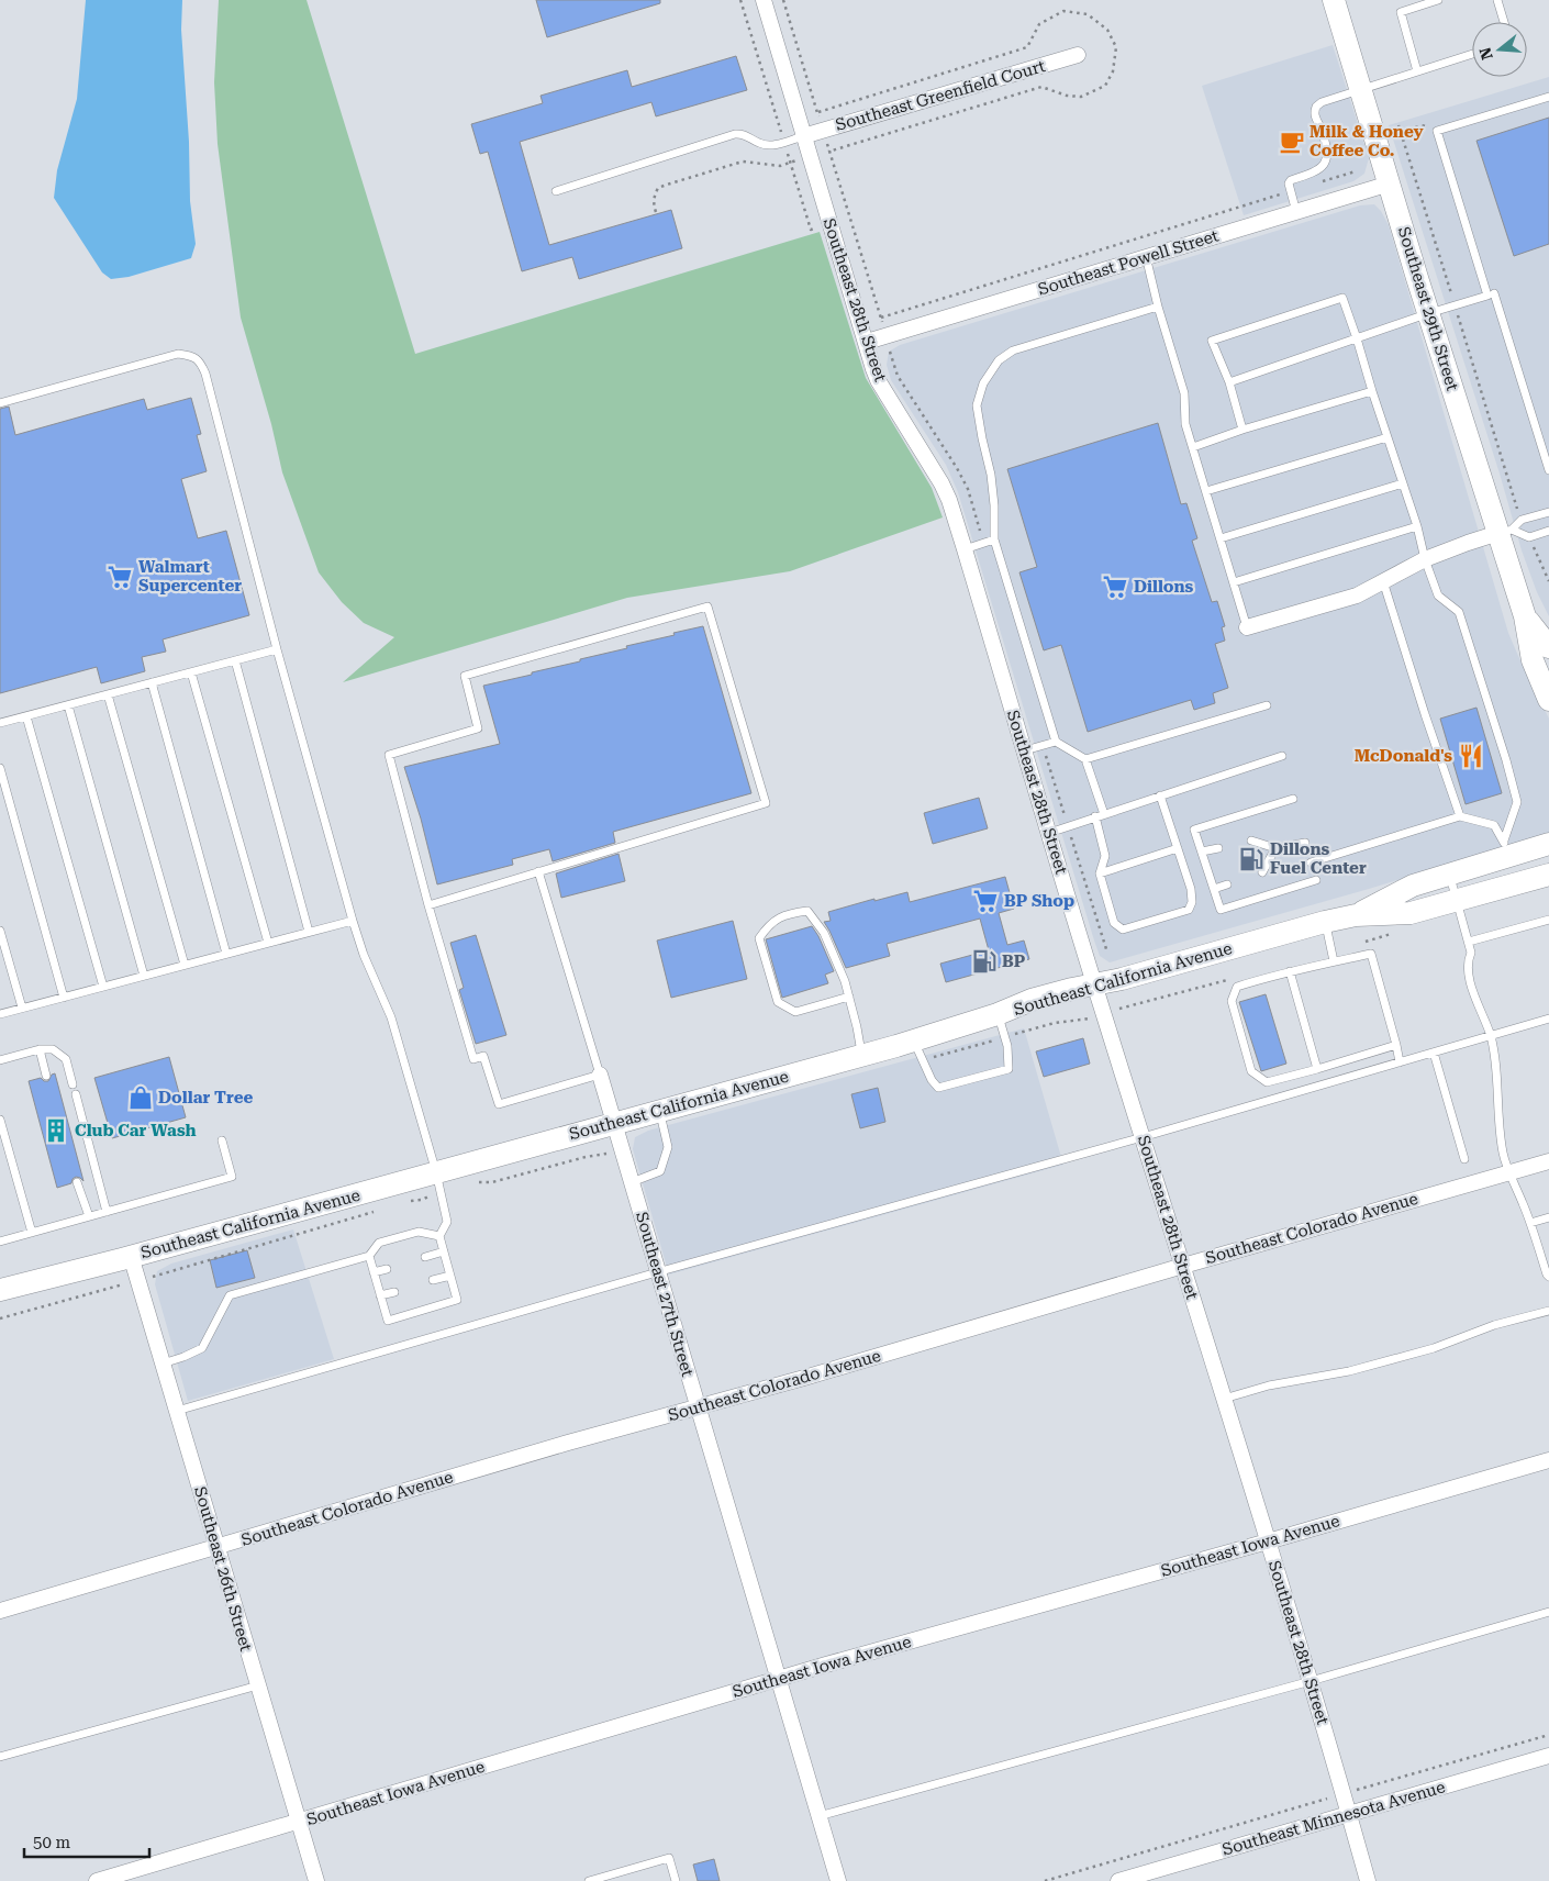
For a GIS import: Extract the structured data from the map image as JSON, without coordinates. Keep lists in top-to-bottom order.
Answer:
{
  "streets": {
    "main road": ["Southeast 29th Street", "Southeast California Avenue"],
    "street": [
      "Southeast Greenfield Court",
      "Southeast Powell Street",
      "Southeast 28th Street",
      "Southeast Colorado Avenue",
      "Southeast 27th Street",
      "Southeast Iowa Avenue",
      "Southeast 26th Street",
      "Southeast Minnesota Avenue"
    ]
  },
  "crossings": [
    ["Southeast Greenfield Court", "Southeast 28th Street"],
    ["Southeast Powell Street", "Southeast 28th Street"],
    ["Southeast Powell Street", "Southeast 29th Street"],
    ["Southeast 28th Street", "Southeast California Avenue"],
    ["Southeast 28th Street", "Southeast Colorado Avenue"],
    ["Southeast 28th Street", "Southeast Iowa Avenue"],
    ["Southeast 28th Street", "Southeast Minnesota Avenue"],
    ["Southeast California Avenue", "Southeast 27th Street"],
    ["Southeast California Avenue", "Southeast 26th Street"],
    ["Southeast Colorado Avenue", "Southeast 27th Street"],
    ["Southeast Colorado Avenue", "Southeast 26th Street"],
    ["Southeast 27th Street", "Southeast Iowa Avenue"],
    ["Southeast Iowa Avenue", "Southeast 26th Street"]
  ],
  "places": {
    "cafe": ["Milk & Honey Coffee Co."],
    "supermarket": ["Walmart Supercenter", "Dillons", "BP Shop"],
    "restaurant": ["McDonald's"],
    "fuel station": ["Dillons Fuel Center", "BP"],
    "shop": ["Dollar Tree"],
    "building": ["Club Car Wash"]
  },
  "scale_bar": "50 m",
  "north": "left"
}
